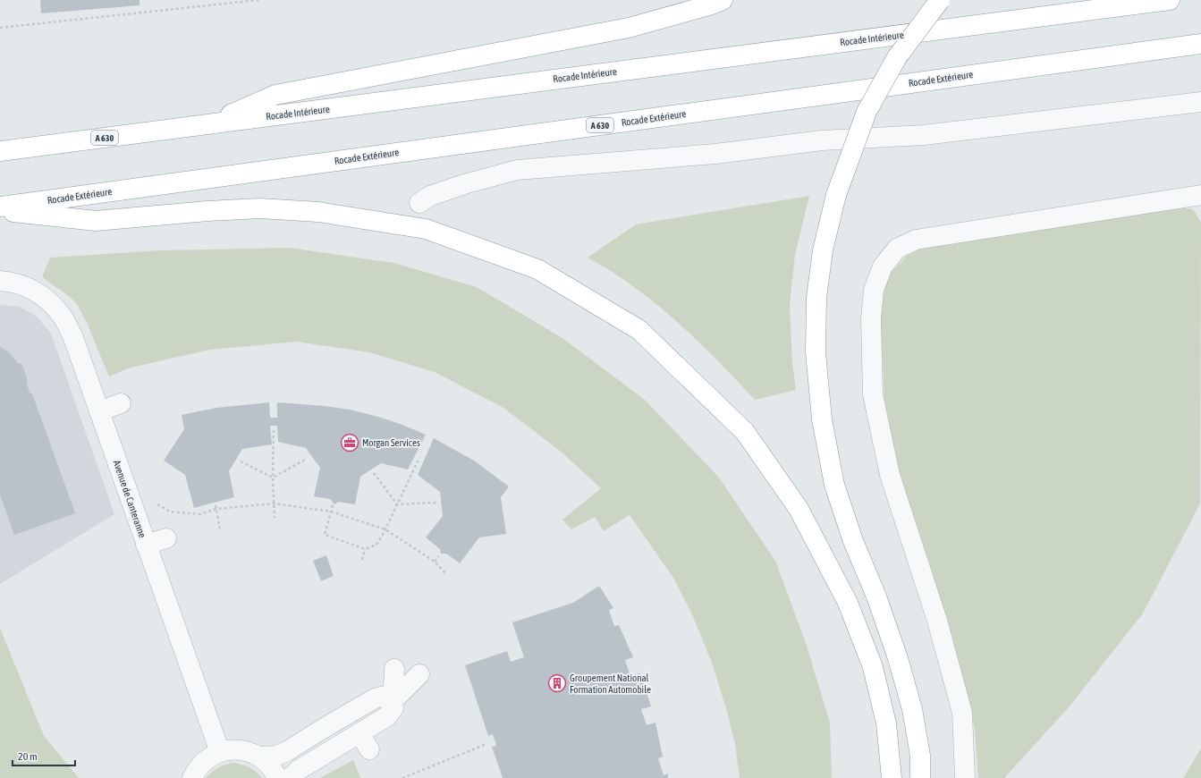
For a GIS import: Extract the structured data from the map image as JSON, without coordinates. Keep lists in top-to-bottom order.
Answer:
{
  "streets": {
    "highway": ["Rocade Intérieure", "Rocade Extérieure", "A 630"],
    "street": ["Avenue de Canteranne"]
  },
  "places": {
    "office": ["Morgan Services"],
    "building": ["Groupement National Formation Automobile"]
  },
  "scale_bar": "20 m"
}
